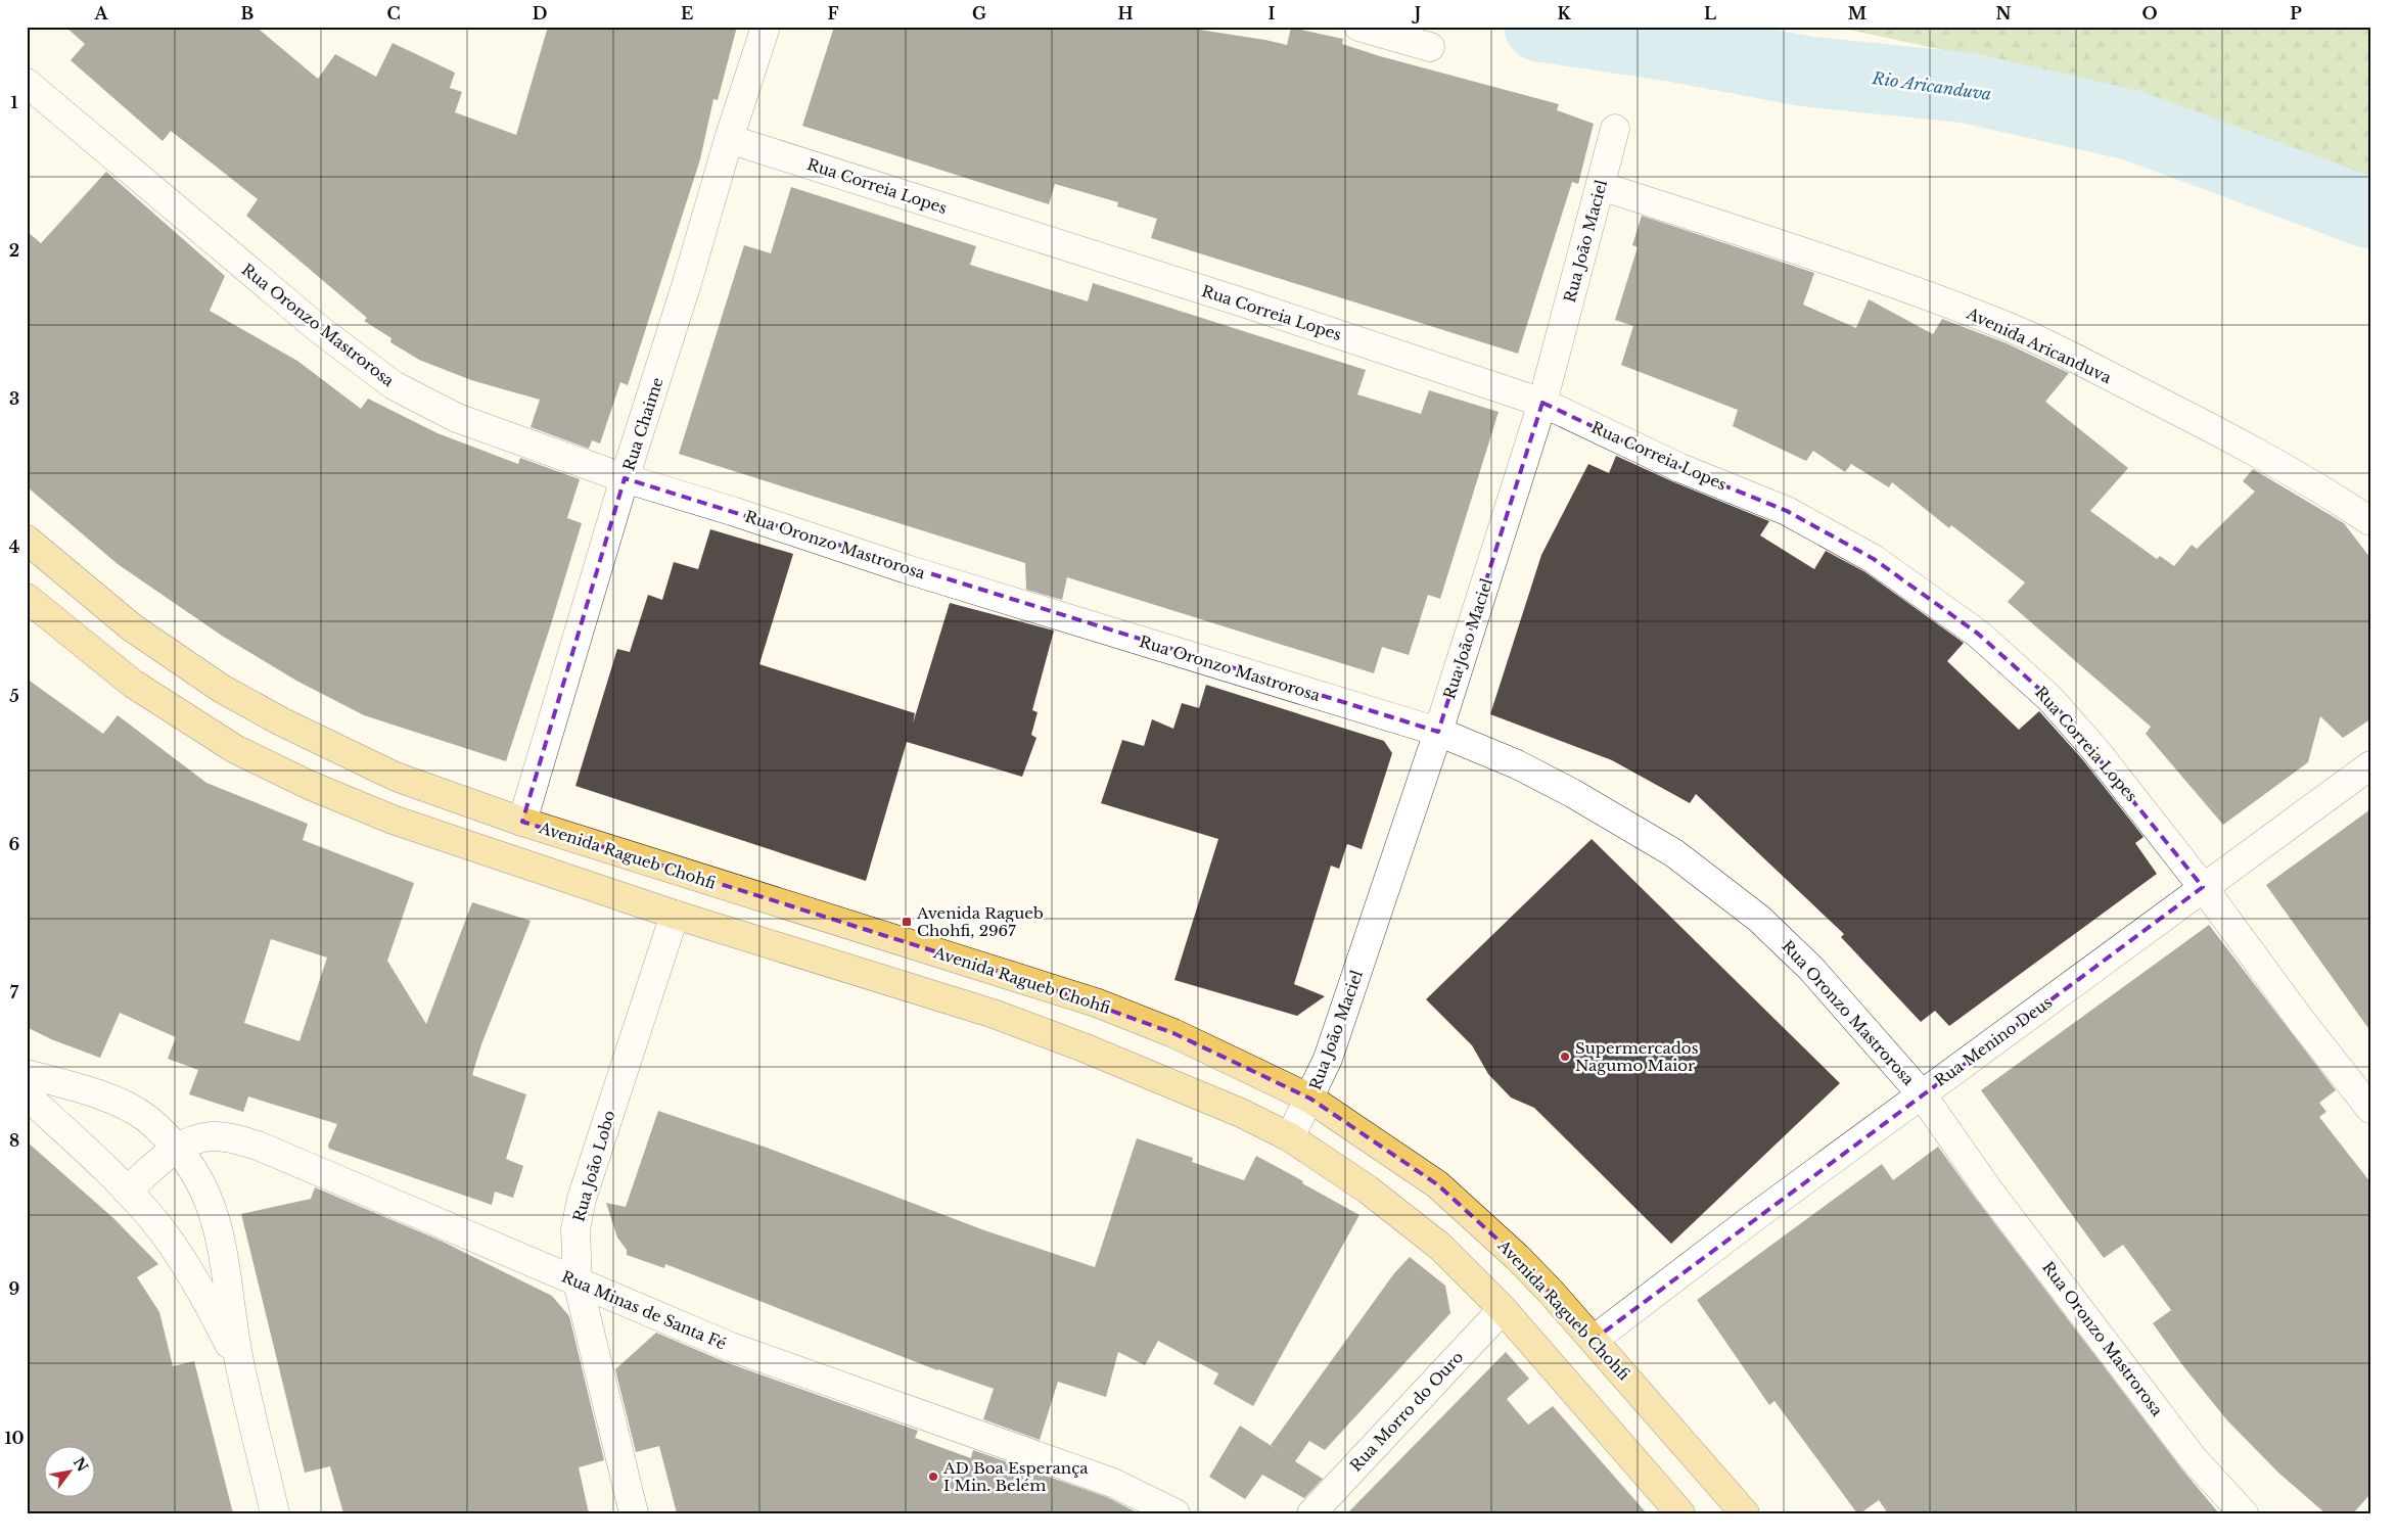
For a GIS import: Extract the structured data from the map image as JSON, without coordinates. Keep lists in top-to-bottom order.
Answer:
{
  "streets": {
    "main road": ["Avenida Ragueb Chohfi"],
    "street": [
      "Rua Correia Lopes",
      "Rua João Maciel",
      "Rua Oronzo Mastrorosa",
      "Avenida Aricanduva",
      "Rua Chaime",
      "Rua Menino Deus",
      "Rua João Lobo",
      "Rua Minas de Santa Fé",
      "Rua Morro do Ouro"
    ]
  },
  "crossings": [
    ["Rua Correia Lopes", "Rua João Maciel"],
    ["Rua Correia Lopes", "Rua Chaime"],
    ["Rua Correia Lopes", "Rua Menino Deus"],
    ["Rua João Maciel", "Rua Oronzo Mastrorosa"],
    ["Rua João Maciel", "Avenida Aricanduva"],
    ["Rua João Maciel", "Avenida Ragueb Chohfi"],
    ["Rua Oronzo Mastrorosa", "Rua Chaime"],
    ["Rua Oronzo Mastrorosa", "Rua Menino Deus"],
    ["Rua Chaime", "Avenida Ragueb Chohfi"],
    ["Avenida Ragueb Chohfi", "Rua Menino Deus"],
    ["Rua João Lobo", "Rua Minas de Santa Fé"]
  ],
  "water": ["Rio Aricanduva"],
  "places": {
    "transit": ["Avenida Ragueb Chohfi, 2967"],
    "other": ["Supermercados Nagumo Maior", "AD Boa Esperança I Min. Belém"]
  },
  "north": "top right",
  "grid": {
    "columns": [
      "A",
      "B",
      "C",
      "D",
      "E",
      "F",
      "G",
      "H",
      "I",
      "J",
      "K",
      "L",
      "M",
      "N",
      "O",
      "P"
    ],
    "rows": [
      "1",
      "2",
      "3",
      "4",
      "5",
      "6",
      "7",
      "8",
      "9",
      "10"
    ]
  }
}
